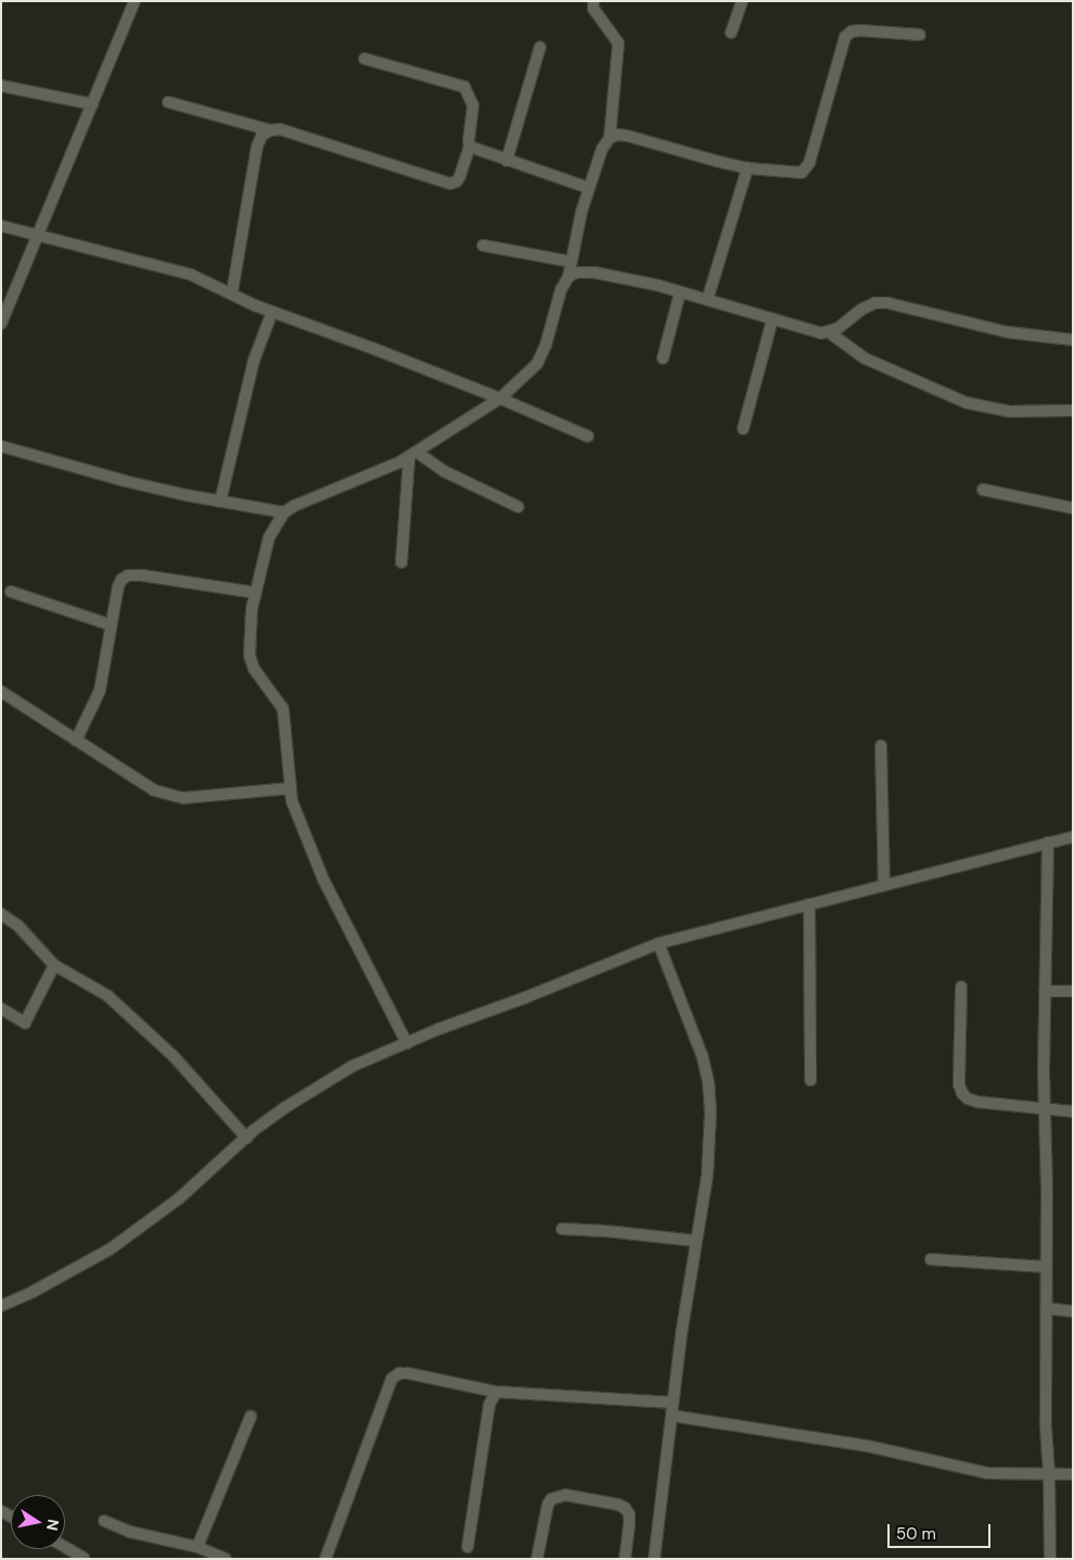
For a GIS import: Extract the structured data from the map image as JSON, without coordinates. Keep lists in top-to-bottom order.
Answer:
{
  "scale_bar": "50 m",
  "north": "right"
}
